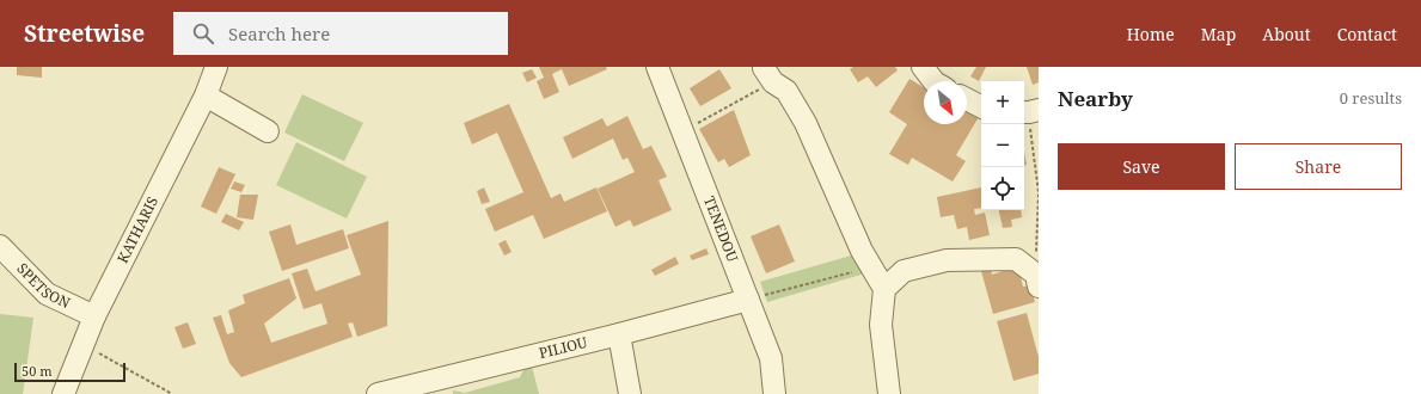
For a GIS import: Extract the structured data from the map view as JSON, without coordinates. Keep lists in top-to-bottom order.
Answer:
{
  "streets": {
    "street": [
      "KATHARIS",
      "TENEDOU",
      "SPETSON",
      "PILIOU"
    ]
  },
  "crossings": [
    ["KATHARIS", "SPETSON"],
    ["TENEDOU", "PILIOU"]
  ],
  "scale_bar": "50 m",
  "north": "bottom right",
  "page": {
    "header": "Streetwise",
    "search": "Search here",
    "nav": [
      "Home",
      "Map",
      "About",
      "Contact"
    ],
    "heading": ["Nearby", "0 results"],
    "map_buttons": ["+", "−"],
    "buttons": ["Save", "Share"],
    "scale": "50 m"
  }
}
